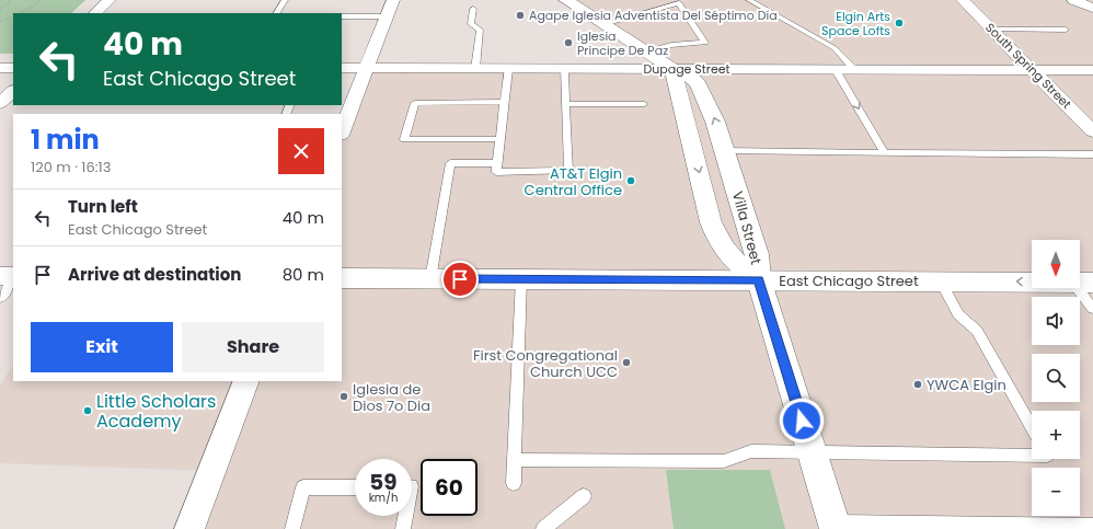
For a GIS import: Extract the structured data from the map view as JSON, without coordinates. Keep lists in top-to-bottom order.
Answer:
{
  "streets": {
    "main road": ["Villa Street", "East Chicago Street"],
    "street": ["South Spring Street", "Dupage Street"]
  },
  "crossings": [
    ["South Spring Street", "Dupage Street"],
    ["Dupage Street", "Villa Street"],
    ["Villa Street", "East Chicago Street"]
  ],
  "places": [
    "Agape Iglesia Adventista Del Séptimo Día",
    "Elgin Arts Space Lofts",
    "Iglesia Principe De Paz",
    "AT&T Elgin Central Office",
    "First Congregational Church UCC",
    "YWCA Elgin",
    "Iglesia de Dios 7o Dia",
    "Little Scholars Academy"
  ],
  "north": "bottom",
  "page": {
    "turn": ["40 m", "East Chicago Street"],
    "heading": ["1 min", "120 m · 16:13"],
    "list": [
      {
        "name": "Turn left",
        "note": "East Chicago Street",
        "value": "40 m"
      },
      {
        "name": "Arrive at destination",
        "value": "80 m"
      }
    ],
    "map_buttons": ["+", "−"],
    "buttons": ["Exit", "Share"],
    "speed": "59 km/h",
    "limit": "60"
  }
}
